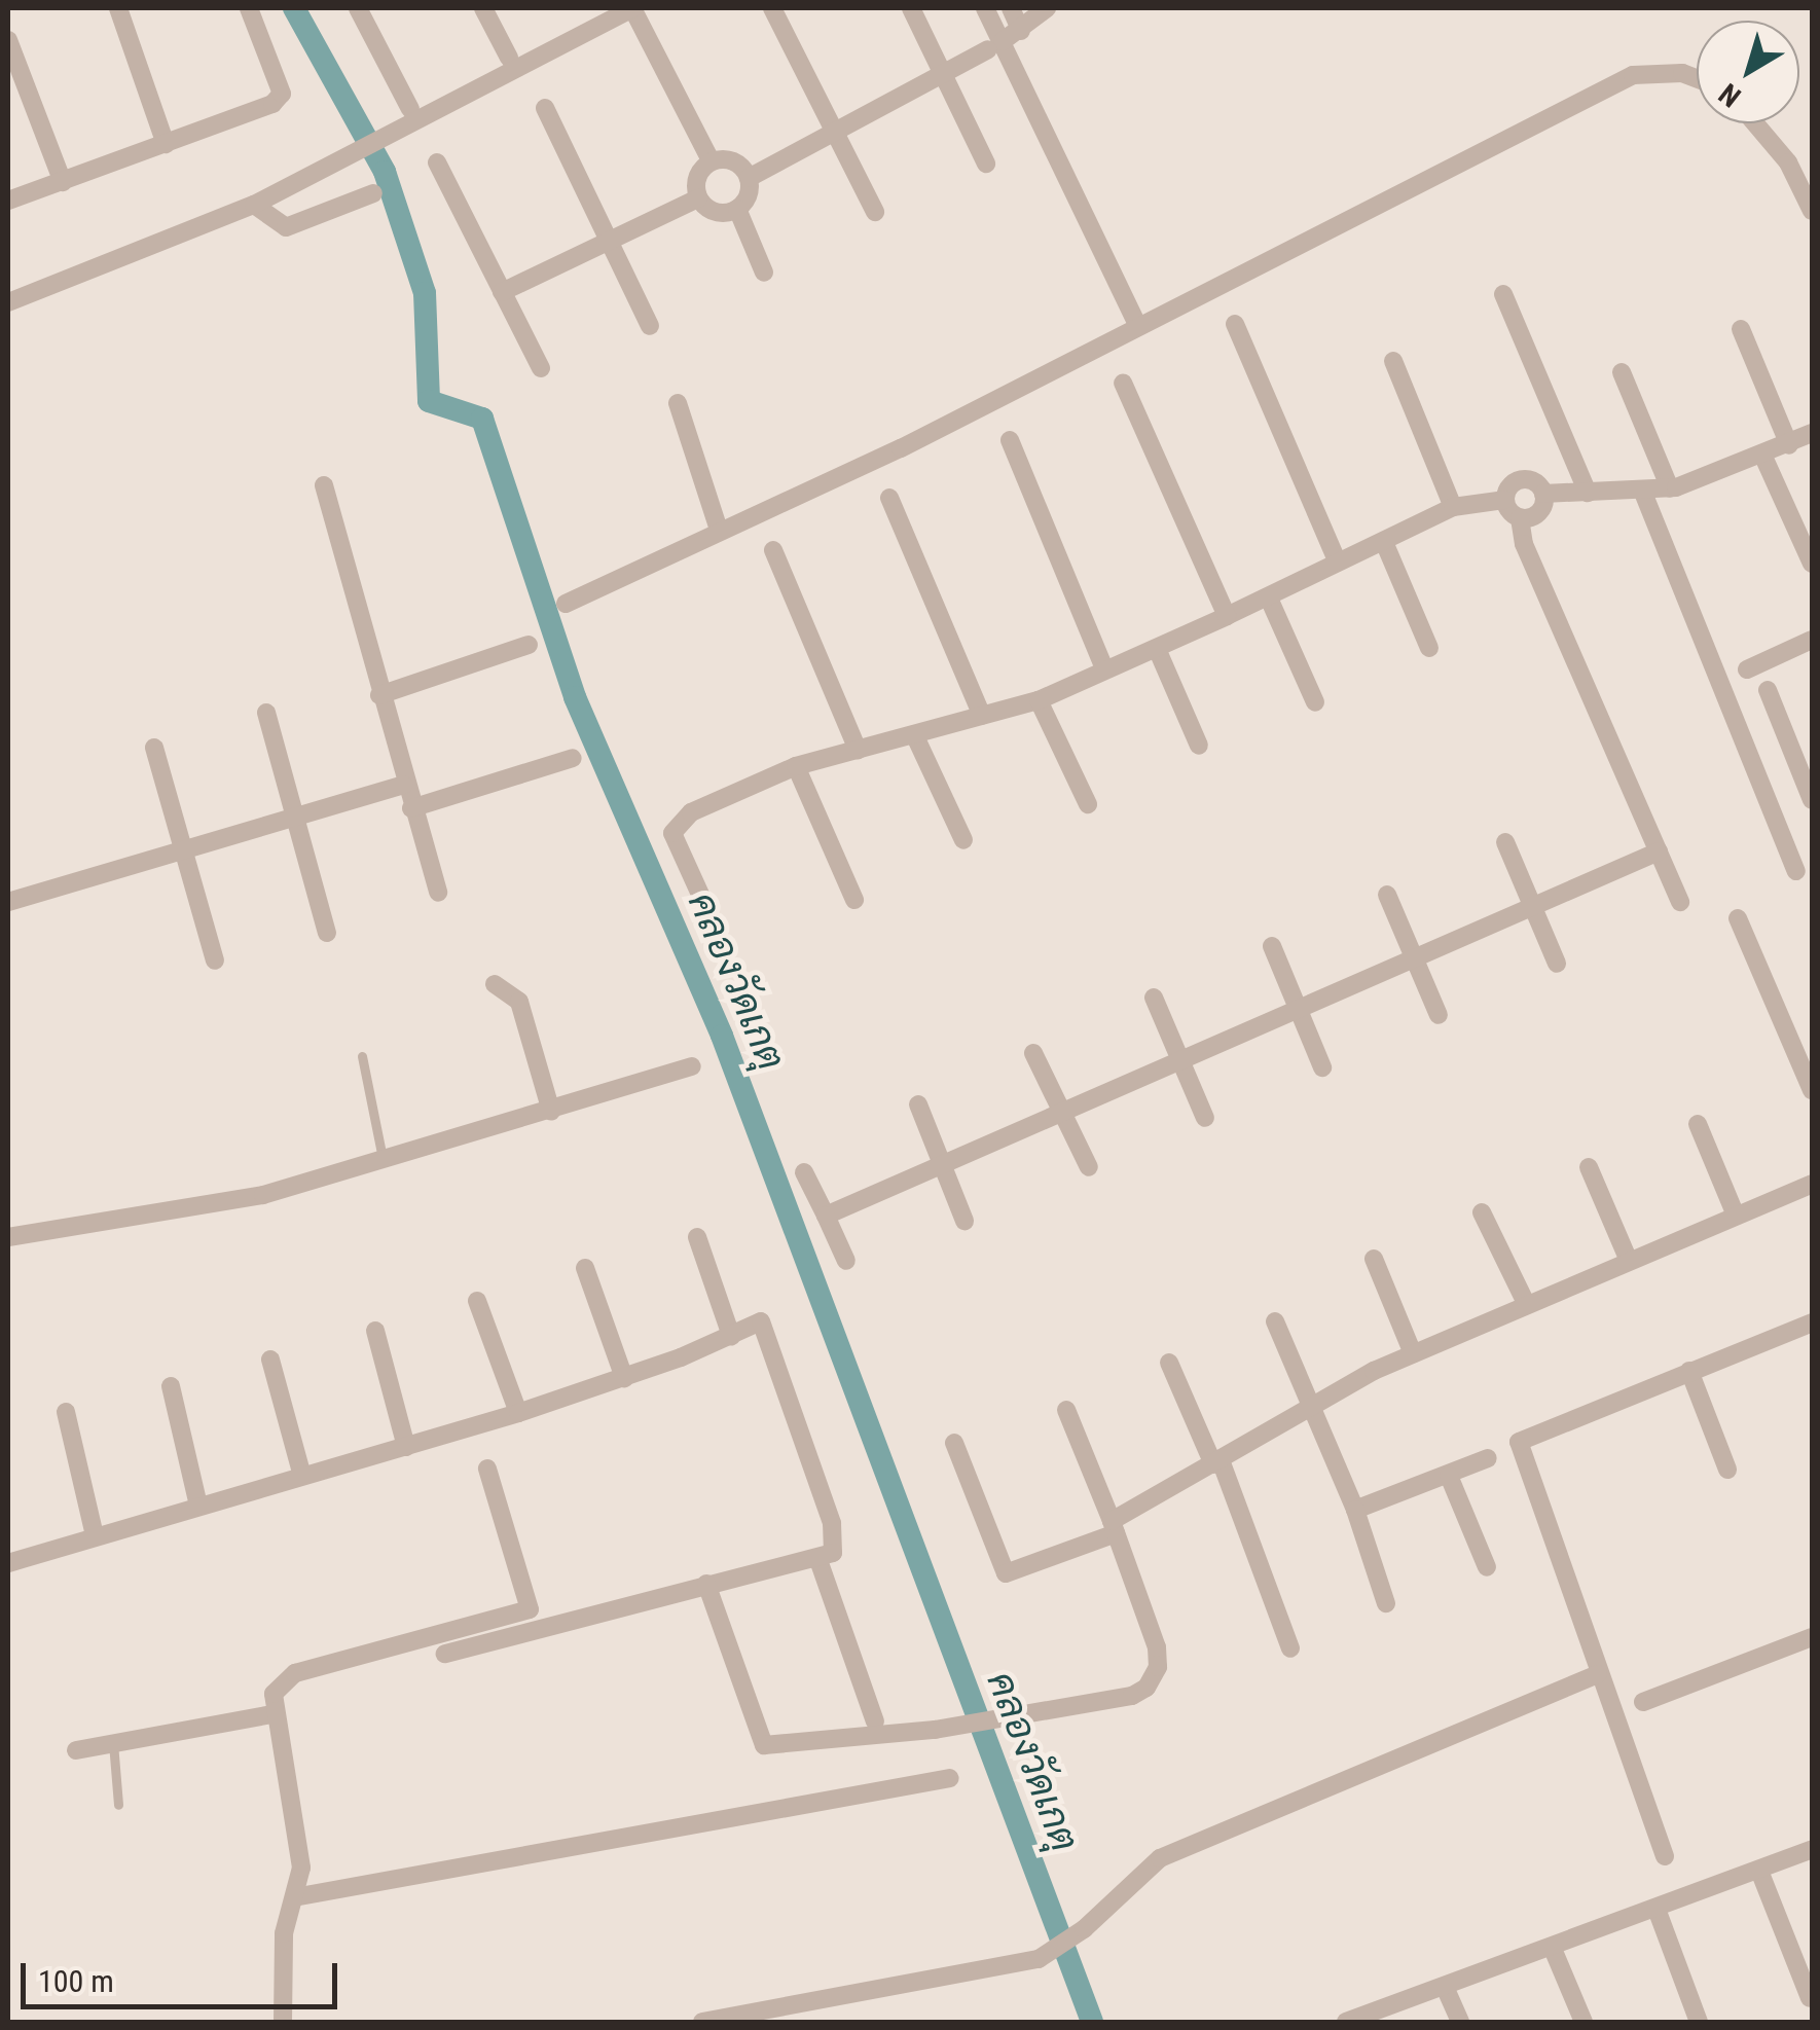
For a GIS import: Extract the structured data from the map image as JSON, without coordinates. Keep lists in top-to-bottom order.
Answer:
{
  "water": ["คลองวัดเกตุ"],
  "scale_bar": "100 m",
  "north": "bottom left"
}
